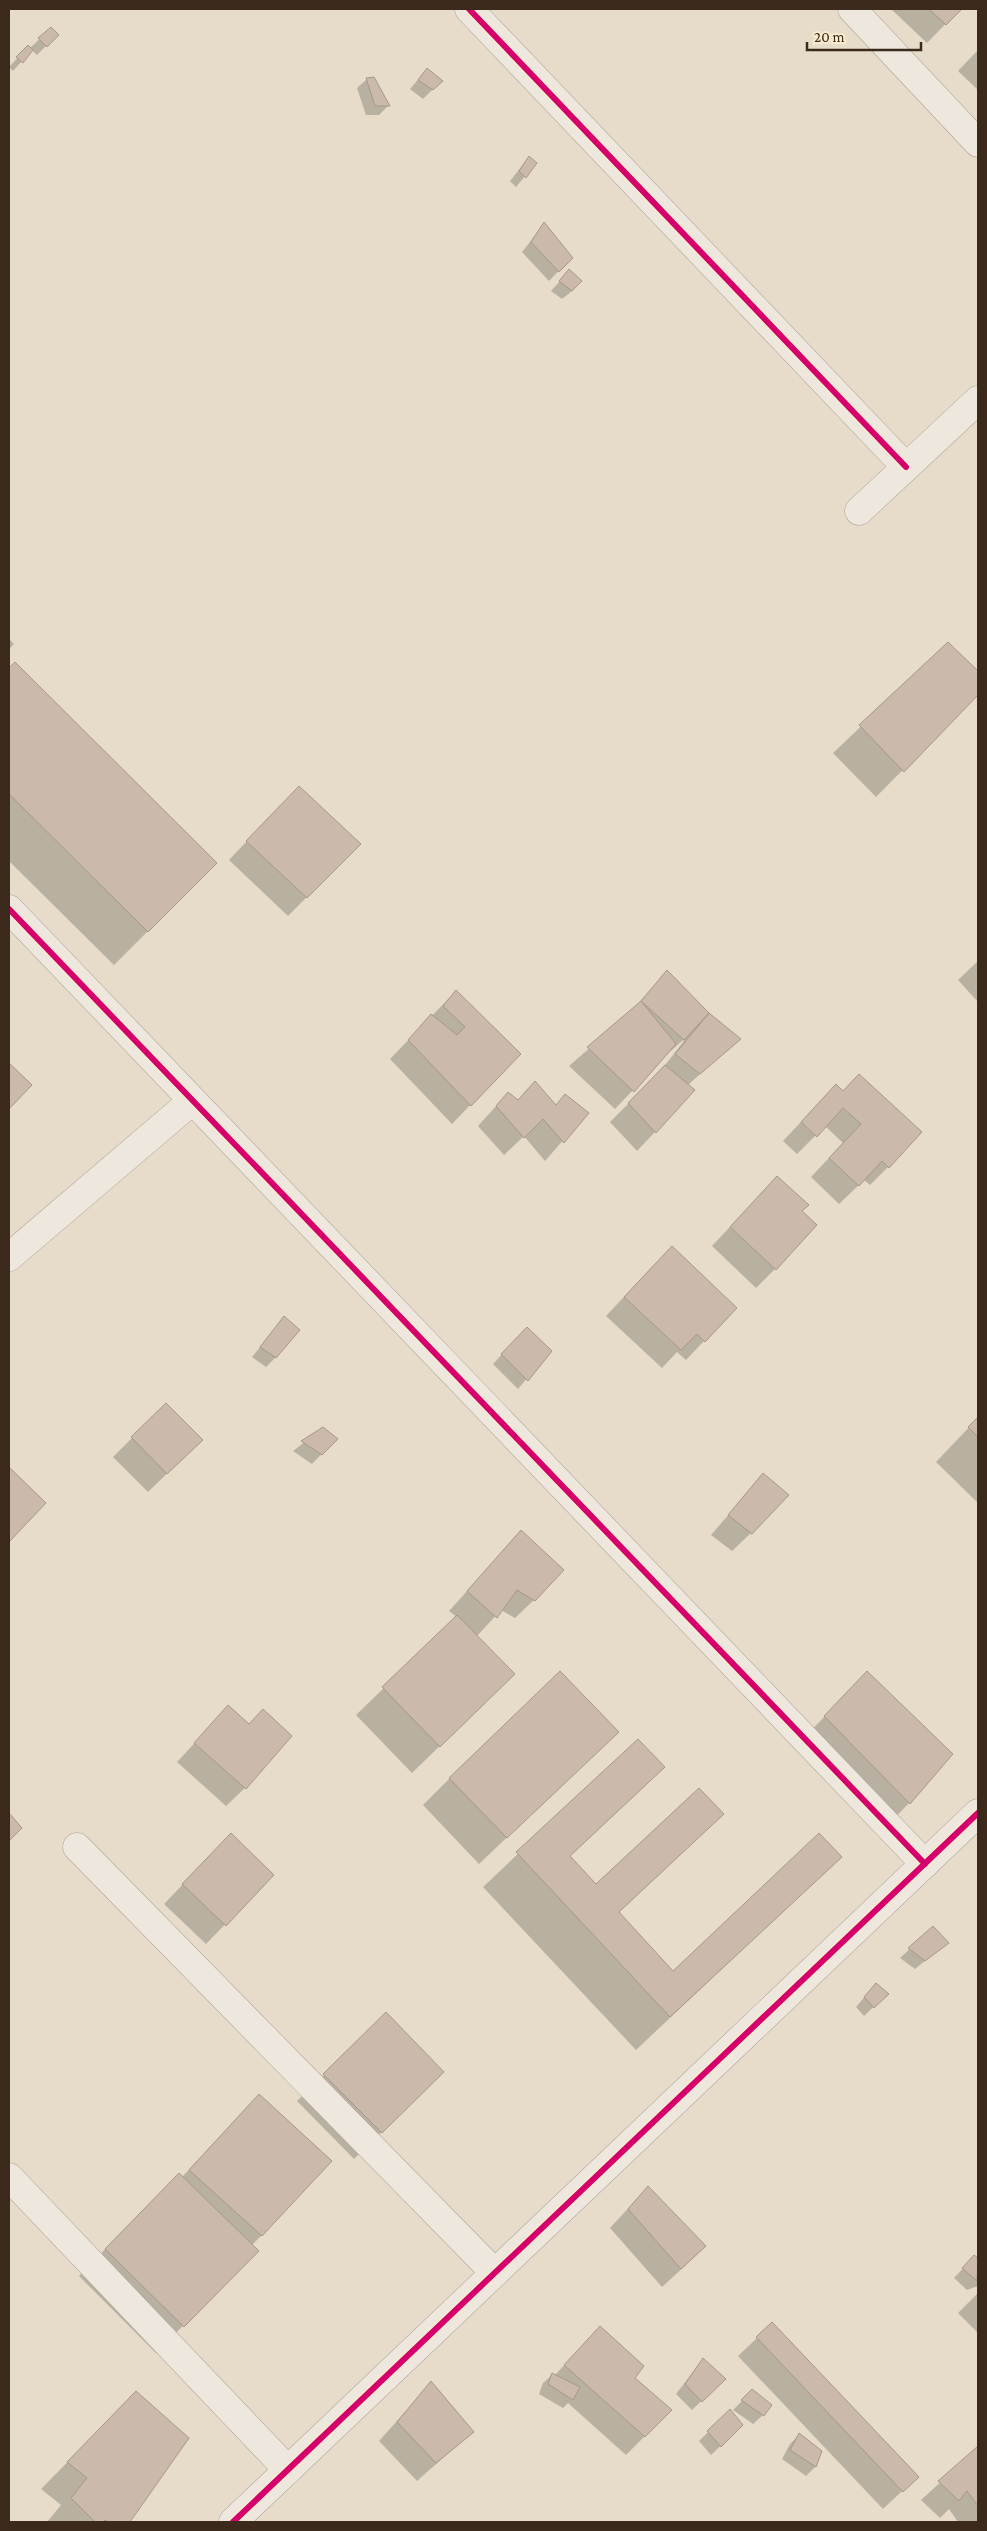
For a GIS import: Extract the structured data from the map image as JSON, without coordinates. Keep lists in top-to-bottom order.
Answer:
{
  "scale_bar": "20 m"
}
